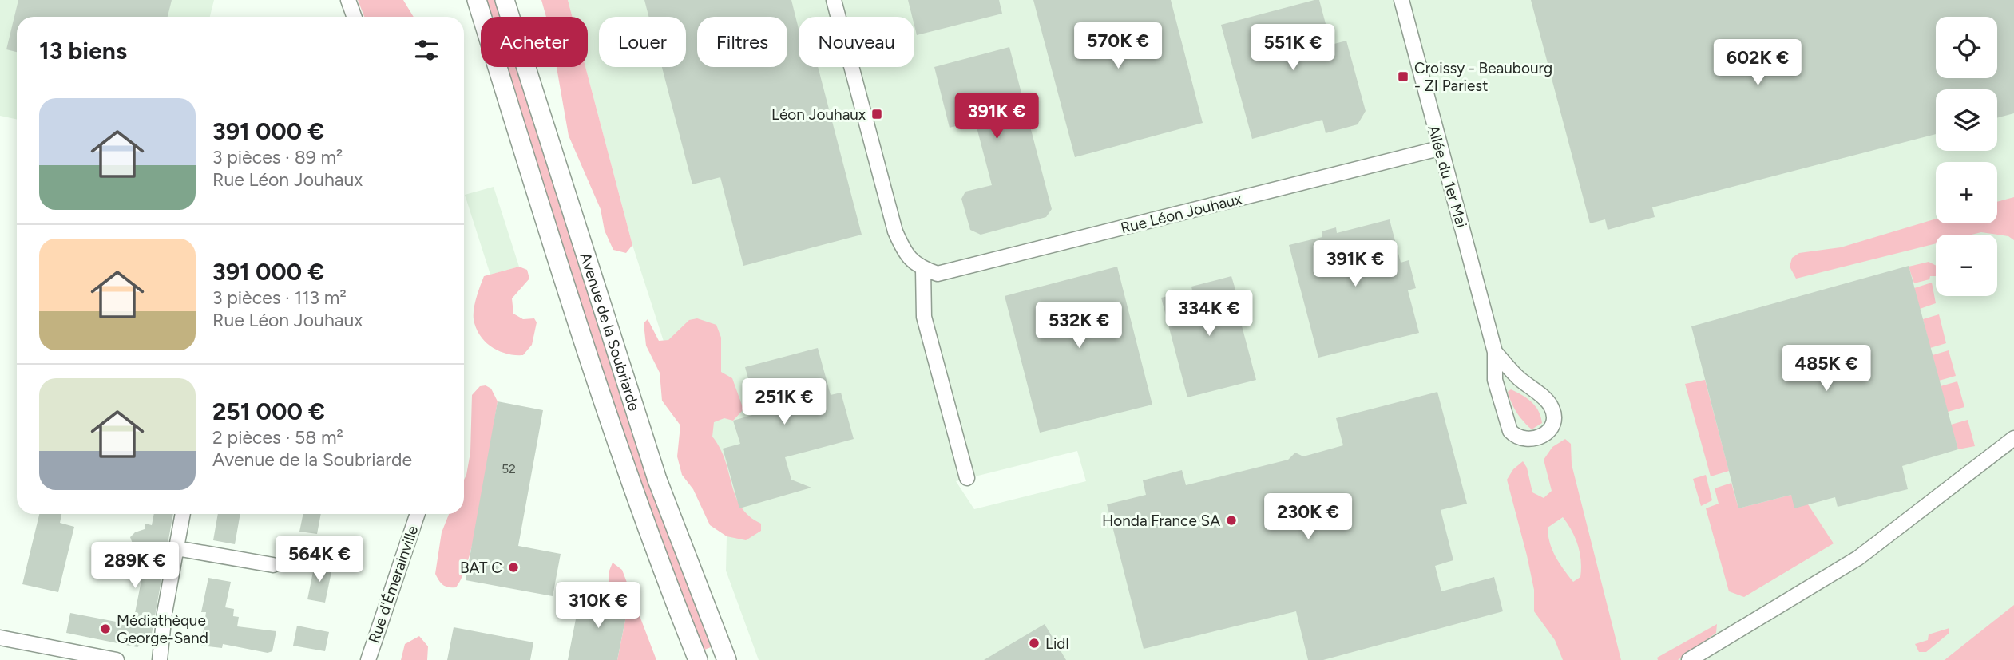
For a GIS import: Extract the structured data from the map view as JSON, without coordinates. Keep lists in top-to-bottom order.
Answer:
{
  "streets": {
    "street": [
      "Allée du 1er Mai",
      "Rue Léon Jouhaux",
      "Avenue de la Soubriarde",
      "Rue d'Émerainville"
    ]
  },
  "crossings": [
    ["Allée du 1er Mai", "Rue Léon Jouhaux"]
  ],
  "places": {
    "transit": ["Croissy - Beaubourg - ZI Pariest", "Léon Jouhaux"],
    "other": [
      "Honda France SA",
      "BAT C",
      "Médiathèque George-Sand",
      "Lidl"
    ]
  },
  "house_numbers": ["52"],
  "page": {
    "map_buttons": ["+", "−"],
    "chip": [
      "Acheter",
      "Louer",
      "Filtres",
      "Nouveau"
    ],
    "heading": "13 biens",
    "price": [
      "570K €",
      "551K €",
      "602K €",
      "391K €",
      "391K €",
      "334K €",
      "532K €",
      "485K €",
      "251K €",
      "230K €",
      "564K €",
      "289K €",
      "310K €"
    ],
    "list": [
      {
        "name": "391 000 €",
        "note": "3 pièces · 89 m² · Rue Léon Jouhaux"
      },
      {
        "name": "391 000 €",
        "note": "3 pièces · 113 m² · Rue Léon Jouhaux"
      },
      {
        "name": "251 000 €",
        "note": "2 pièces · 58 m² · Avenue de la Soubriarde"
      }
    ]
  }
}
